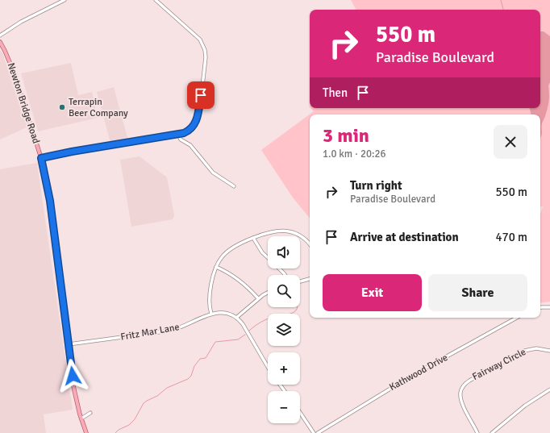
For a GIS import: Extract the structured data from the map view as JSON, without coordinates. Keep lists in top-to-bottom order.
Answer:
{
  "streets": {
    "main road": ["Newton Bridge Road"],
    "street": ["Fritz Mar Lane", "Fairway Circle", "Kathwood Drive"]
  },
  "crossings": [
    ["Newton Bridge Road", "Fritz Mar Lane"]
  ],
  "places": ["Terrapin Beer Company"],
  "page": {
    "turn": ["550 m", "Paradise Boulevard"],
    "then": "Then",
    "heading": ["3 min", "1.0 km · 20:26"],
    "list": [
      {
        "name": "Turn right",
        "note": "Paradise Boulevard",
        "value": "550 m"
      },
      {
        "name": "Arrive at destination",
        "value": "470 m"
      }
    ],
    "map_buttons": ["+", "−"],
    "buttons": ["Exit", "Share"]
  }
}
